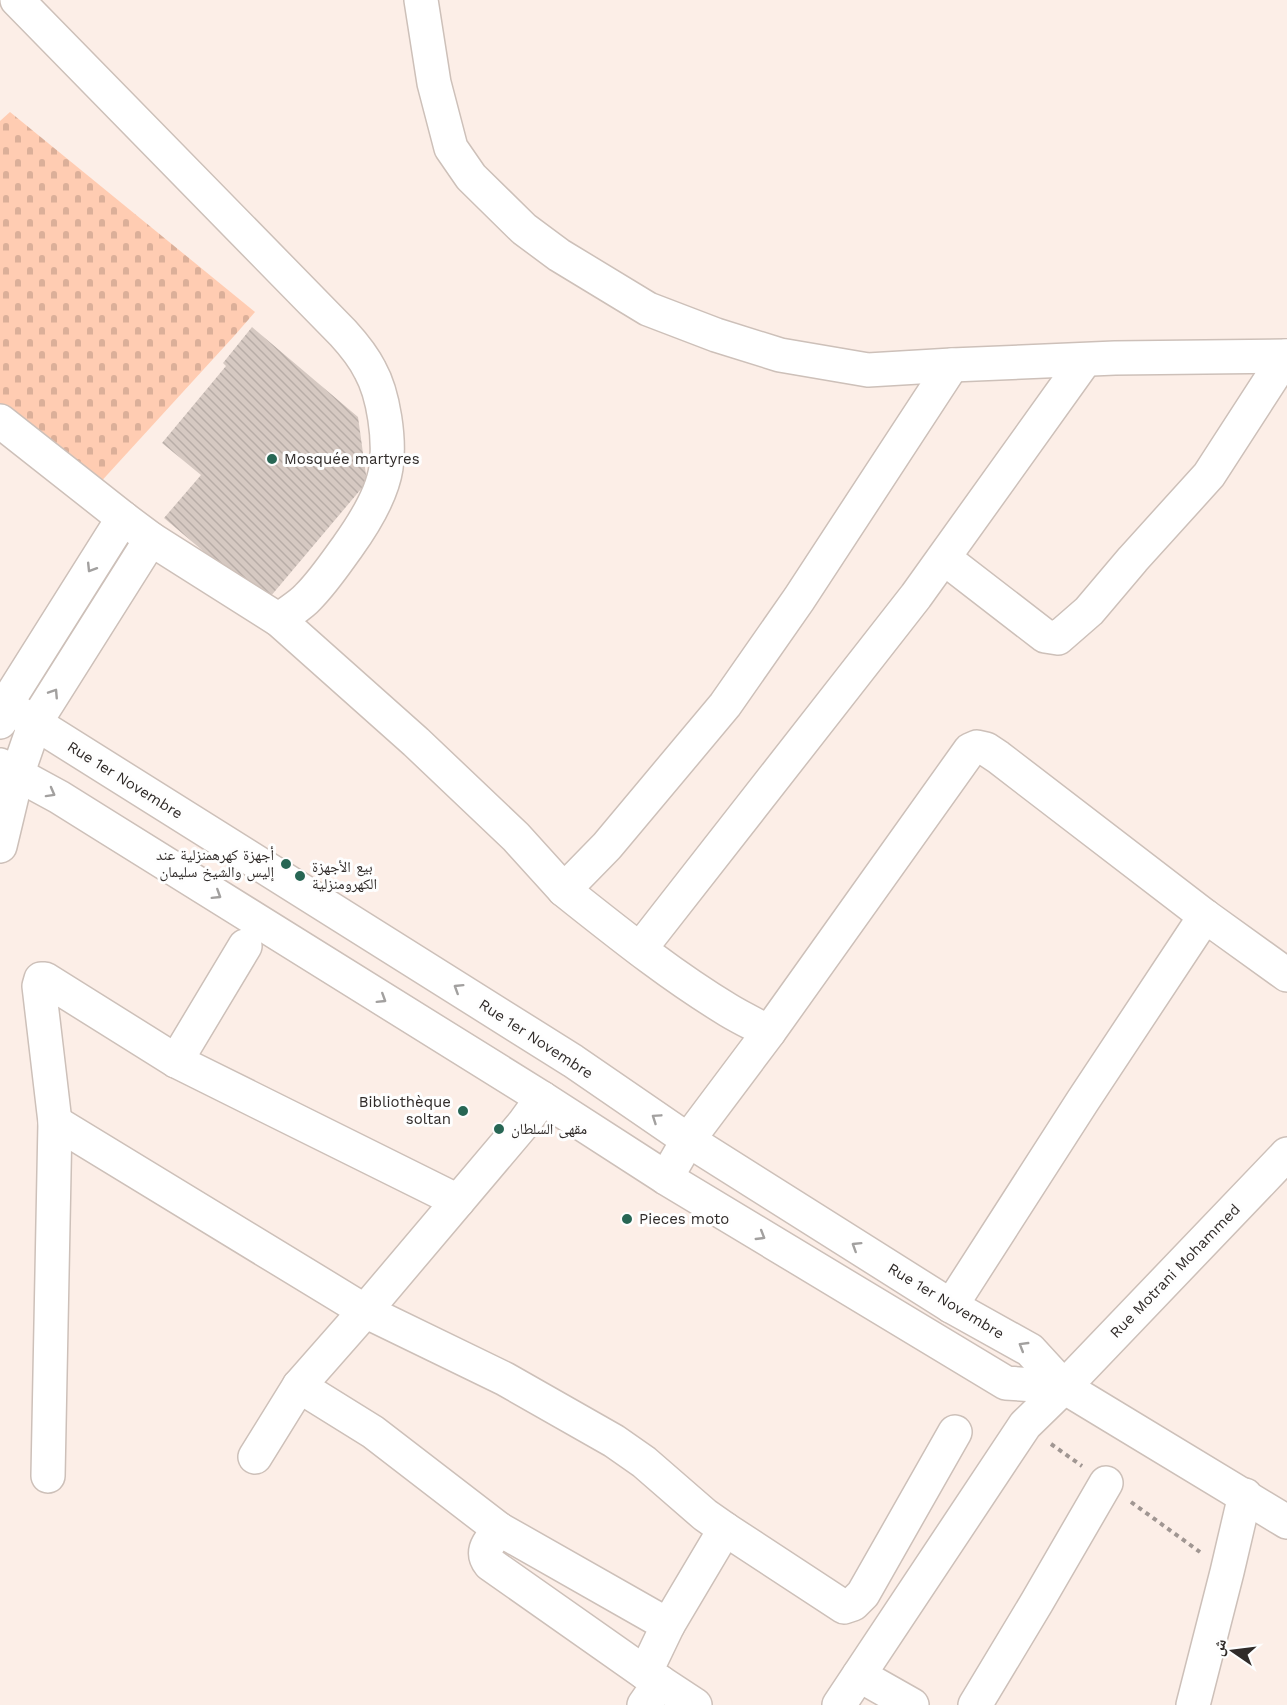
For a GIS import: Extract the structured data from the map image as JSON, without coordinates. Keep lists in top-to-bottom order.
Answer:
{
  "streets": {
    "street": ["Rue 1er Novembre", "Rue Motrani Mohammed"]
  },
  "crossings": [
    ["Rue 1er Novembre", "Rue Motrani Mohammed"]
  ],
  "places": [
    "Mosquée martyres",
    "أجهزة كهرهمنزلية عند إليس والشيخ سليمان",
    "بيع الأجهزة الكهرومنزلية",
    "Bibliothèque soltan",
    "مقهى السلطان",
    "Pieces moto"
  ],
  "north": "left"
}
